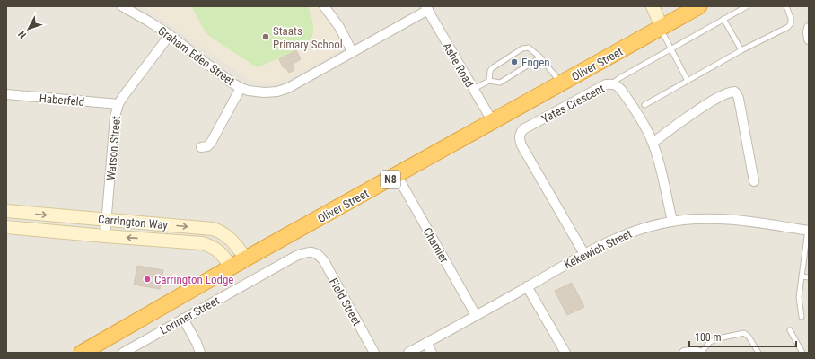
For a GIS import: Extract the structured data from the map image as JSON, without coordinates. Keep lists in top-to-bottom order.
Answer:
{
  "streets": {
    "highway": ["Oliver Street", "N8"],
    "street": [
      "Graham Eden Street",
      "Ashe Road",
      "Haberfeld",
      "Yates Crescent",
      "Watson Street",
      "Carrington Way",
      "Chamier",
      "Kekewich Street",
      "Field Street",
      "Lorimer Street"
    ]
  },
  "crossings": [
    ["Graham Eden Street", "Ashe Road"],
    ["Graham Eden Street", "Watson Street"],
    ["Oliver Street", "Ashe Road"],
    ["Oliver Street", "Carrington Way"],
    ["Oliver Street", "Chamier"],
    ["Haberfeld", "Watson Street"],
    ["Yates Crescent", "Kekewich Street"],
    ["Watson Street", "Carrington Way"],
    ["Chamier", "Kekewich Street"],
    ["Field Street", "Lorimer Street"]
  ],
  "places": ["Staats Primary School", "Engen", "Carrington Lodge"],
  "scale_bar": "100 m",
  "north": "bottom left"
}
